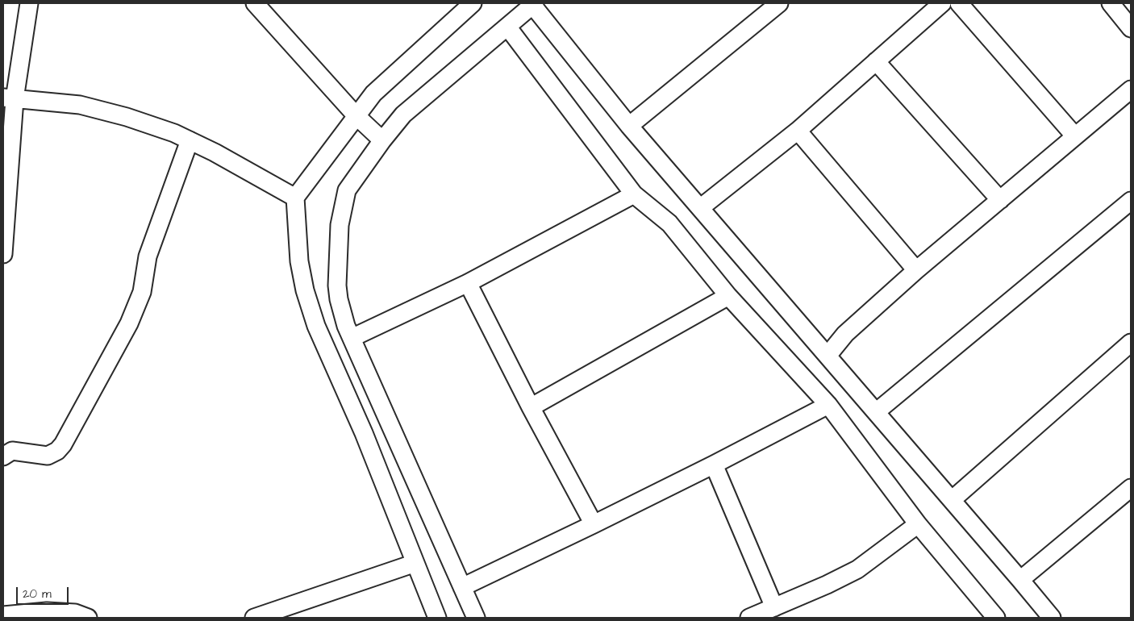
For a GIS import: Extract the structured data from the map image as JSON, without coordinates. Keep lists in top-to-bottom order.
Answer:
{
  "scale_bar": "20 m"
}
